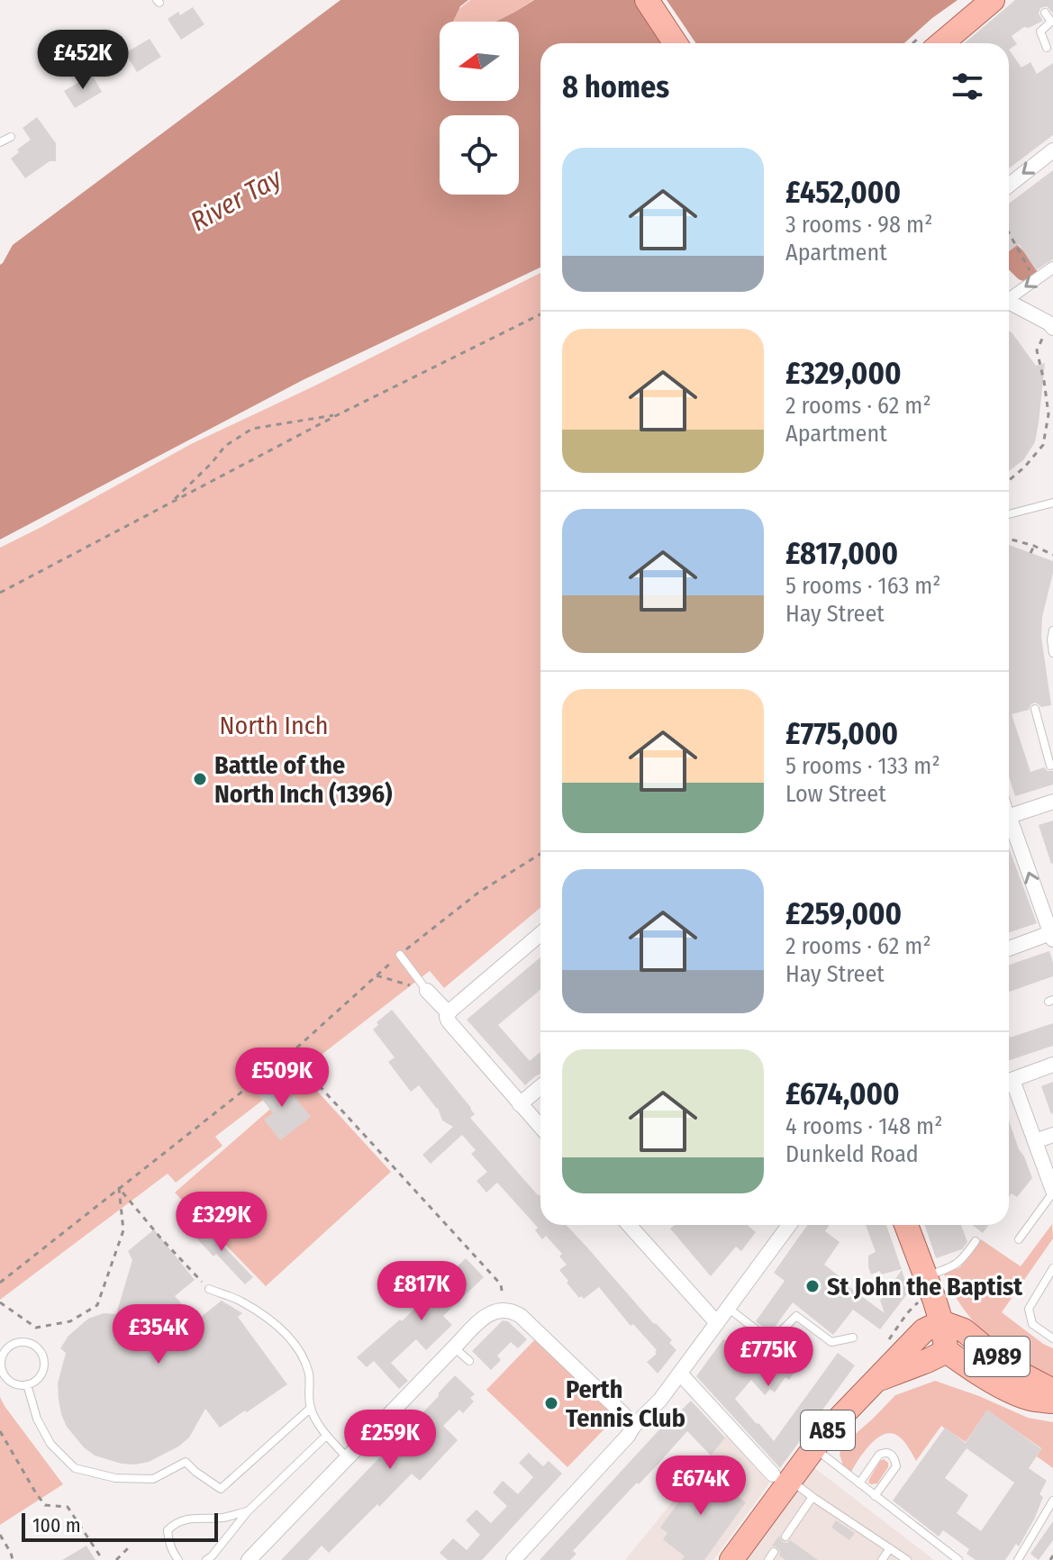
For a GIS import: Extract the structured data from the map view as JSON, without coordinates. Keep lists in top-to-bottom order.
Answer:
{
  "streets": {
    "main road": ["A989", "A85"]
  },
  "crossings": [
    ["A989", "A85"]
  ],
  "water": ["River Tay"],
  "parks": ["North Inch"],
  "places": ["Battle of the North Inch (1396)", "St John the Baptist", "Perth Tennis Club"],
  "scale_bar": "100 m",
  "north": "left",
  "page": {
    "price": [
      "£452K",
      "£509K",
      "£329K",
      "£817K",
      "£354K",
      "£775K",
      "£259K",
      "£674K"
    ],
    "heading": "8 homes",
    "list": [
      {
        "name": "£452,000",
        "note": "3 rooms · 98 m² · Apartment"
      },
      {
        "name": "£329,000",
        "note": "2 rooms · 62 m² · Apartment"
      },
      {
        "name": "£817,000",
        "note": "5 rooms · 163 m² · Hay Street"
      },
      {
        "name": "£775,000",
        "note": "5 rooms · 133 m² · Low Street"
      },
      {
        "name": "£259,000",
        "note": "2 rooms · 62 m² · Hay Street"
      },
      {
        "name": "£674,000",
        "note": "4 rooms · 148 m² · Dunkeld Road"
      }
    ],
    "scale": "100 m"
  }
}
